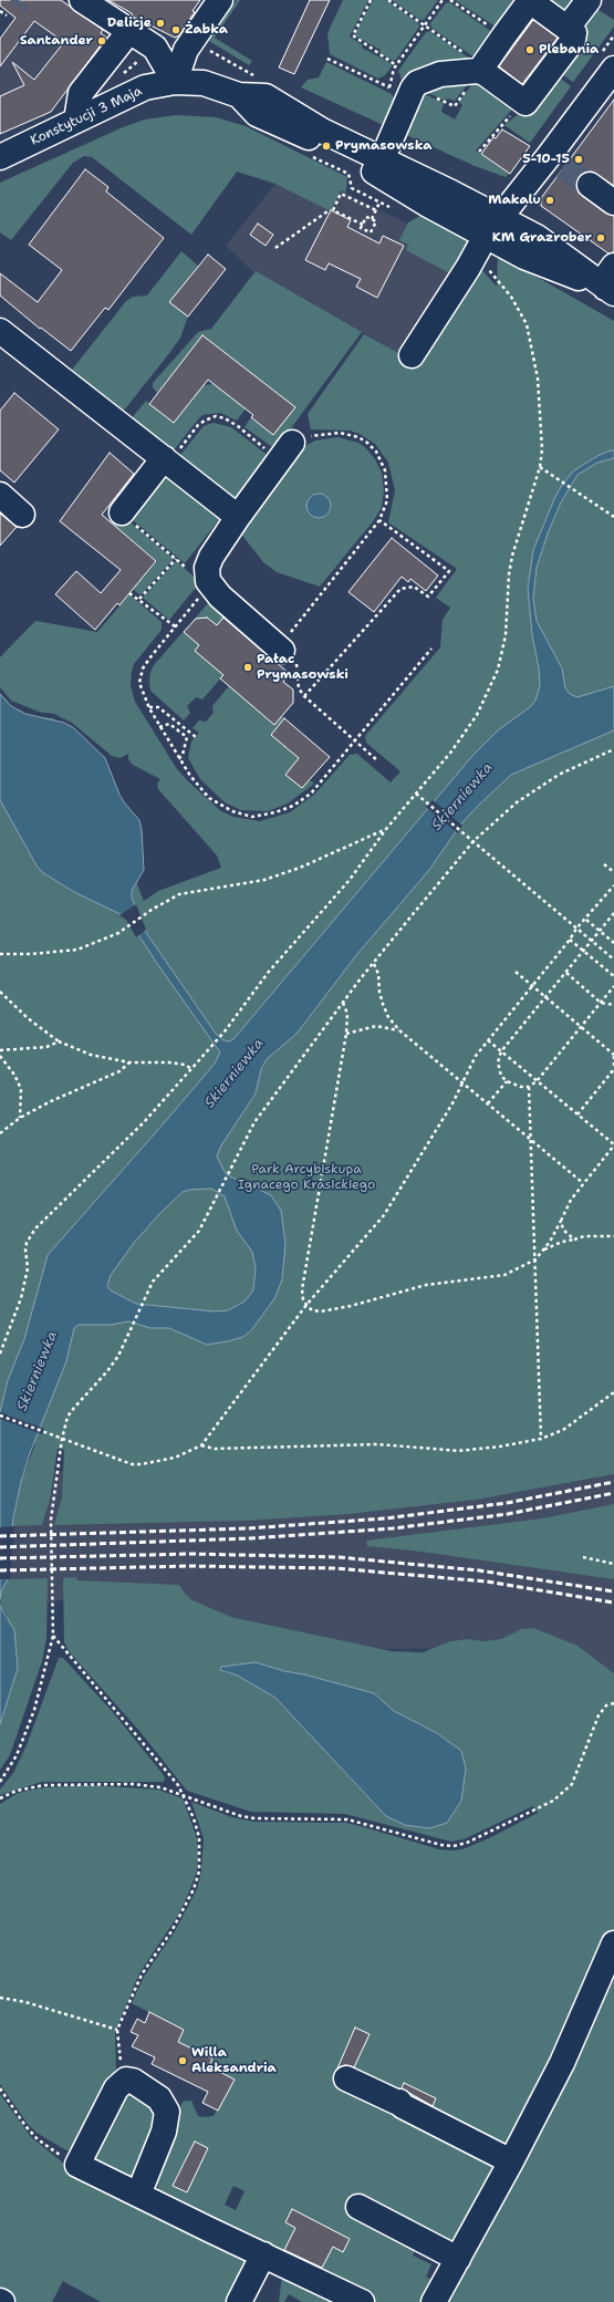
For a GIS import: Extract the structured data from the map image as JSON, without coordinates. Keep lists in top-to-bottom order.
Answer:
{
  "streets": {
    "street": ["Konstytucji 3 Maja"]
  },
  "water": ["Skierniewka"],
  "parks": ["Park Arcybiskupa Ignacego Krasickiego"],
  "places": [
    "Delicje",
    "Żabka",
    "Santander",
    "Plebania",
    "Prymasowska",
    "5-10-15",
    "Makalu",
    "KM Grazrober",
    "Pałac Prymasowski",
    "Willa Aleksandria"
  ]
}
